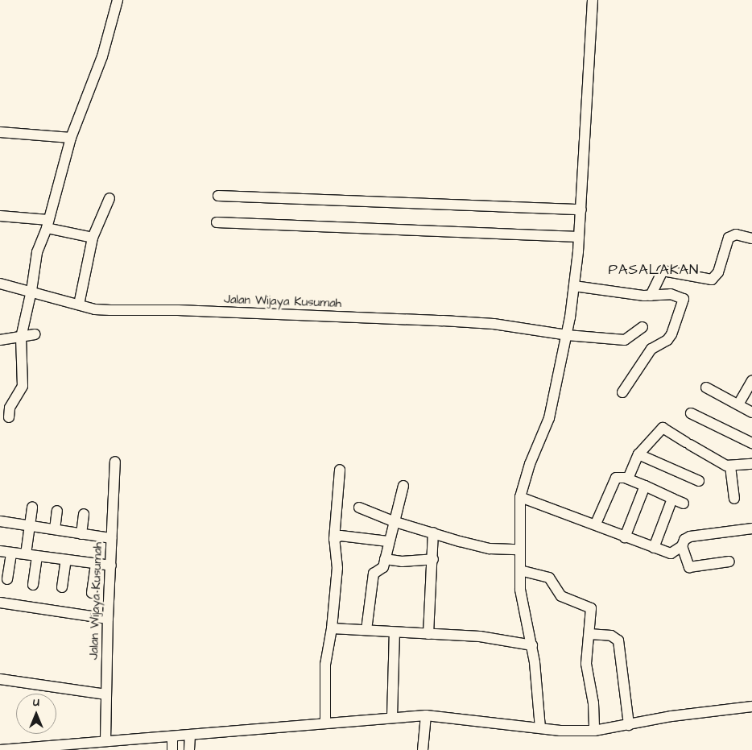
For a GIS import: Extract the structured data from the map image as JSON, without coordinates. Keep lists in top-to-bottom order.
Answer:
{
  "streets": {
    "street": ["Jalan Wijaya Kusumah"]
  },
  "districts": ["PASALAKAN"],
  "north": "top"
}
